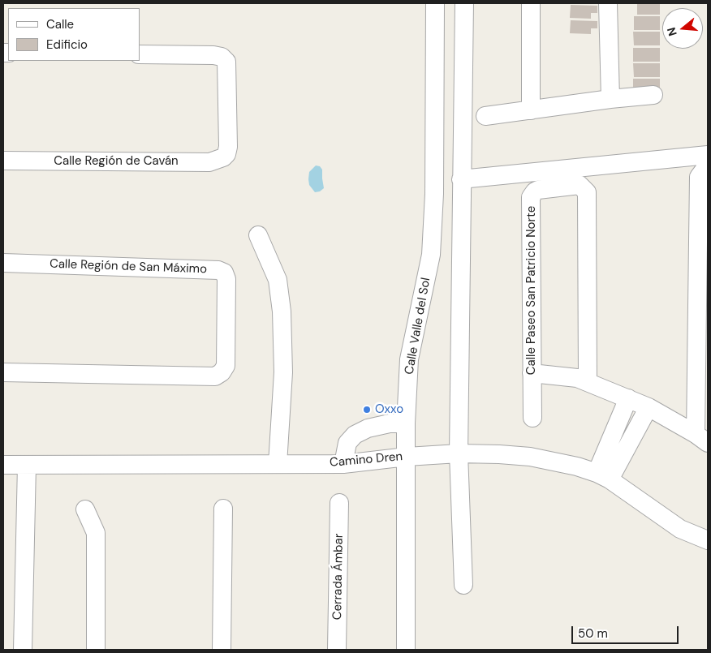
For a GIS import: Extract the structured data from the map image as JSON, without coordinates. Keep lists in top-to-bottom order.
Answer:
{
  "streets": {
    "street": [
      "Calle Región de Caván",
      "Calle Región de San Máximo",
      "Calle Paseo San Patricio Norte",
      "Calle Valle del Sol",
      "Camino Dren",
      "Cerrada Ámbar"
    ]
  },
  "crossings": [
    ["Calle Valle del Sol", "Camino Dren"]
  ],
  "places": ["Oxxo"],
  "legend": ["Calle", "Edificio"],
  "scale_bar": "50 m",
  "north": "left"
}
